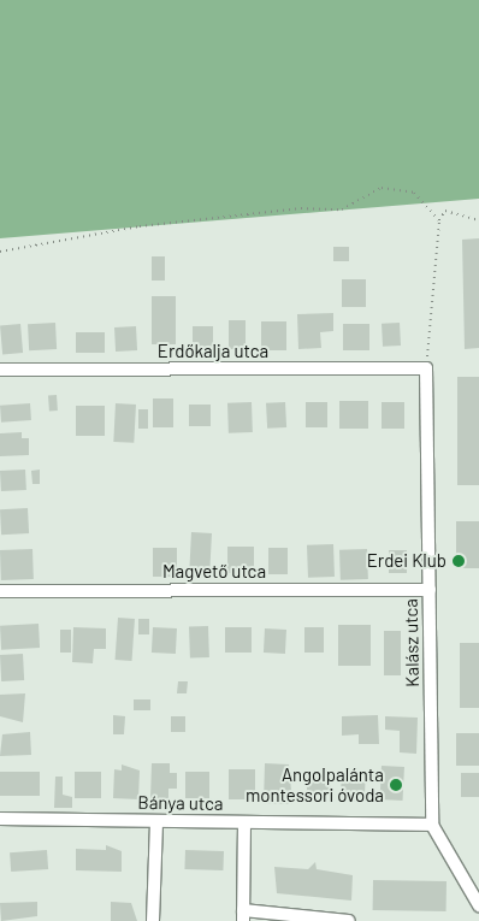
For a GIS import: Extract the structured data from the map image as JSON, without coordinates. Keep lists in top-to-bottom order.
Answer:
{
  "streets": {
    "street": [
      "Erdőkalja utca",
      "Magvető utca",
      "Kalász utca",
      "Bánya utca"
    ]
  },
  "crossings": [
    ["Erdőkalja utca", "Kalász utca"],
    ["Magvető utca", "Kalász utca"],
    ["Kalász utca", "Bánya utca"]
  ],
  "places": ["Erdei Klub", "Angolpalánta montessori óvoda"]
}
